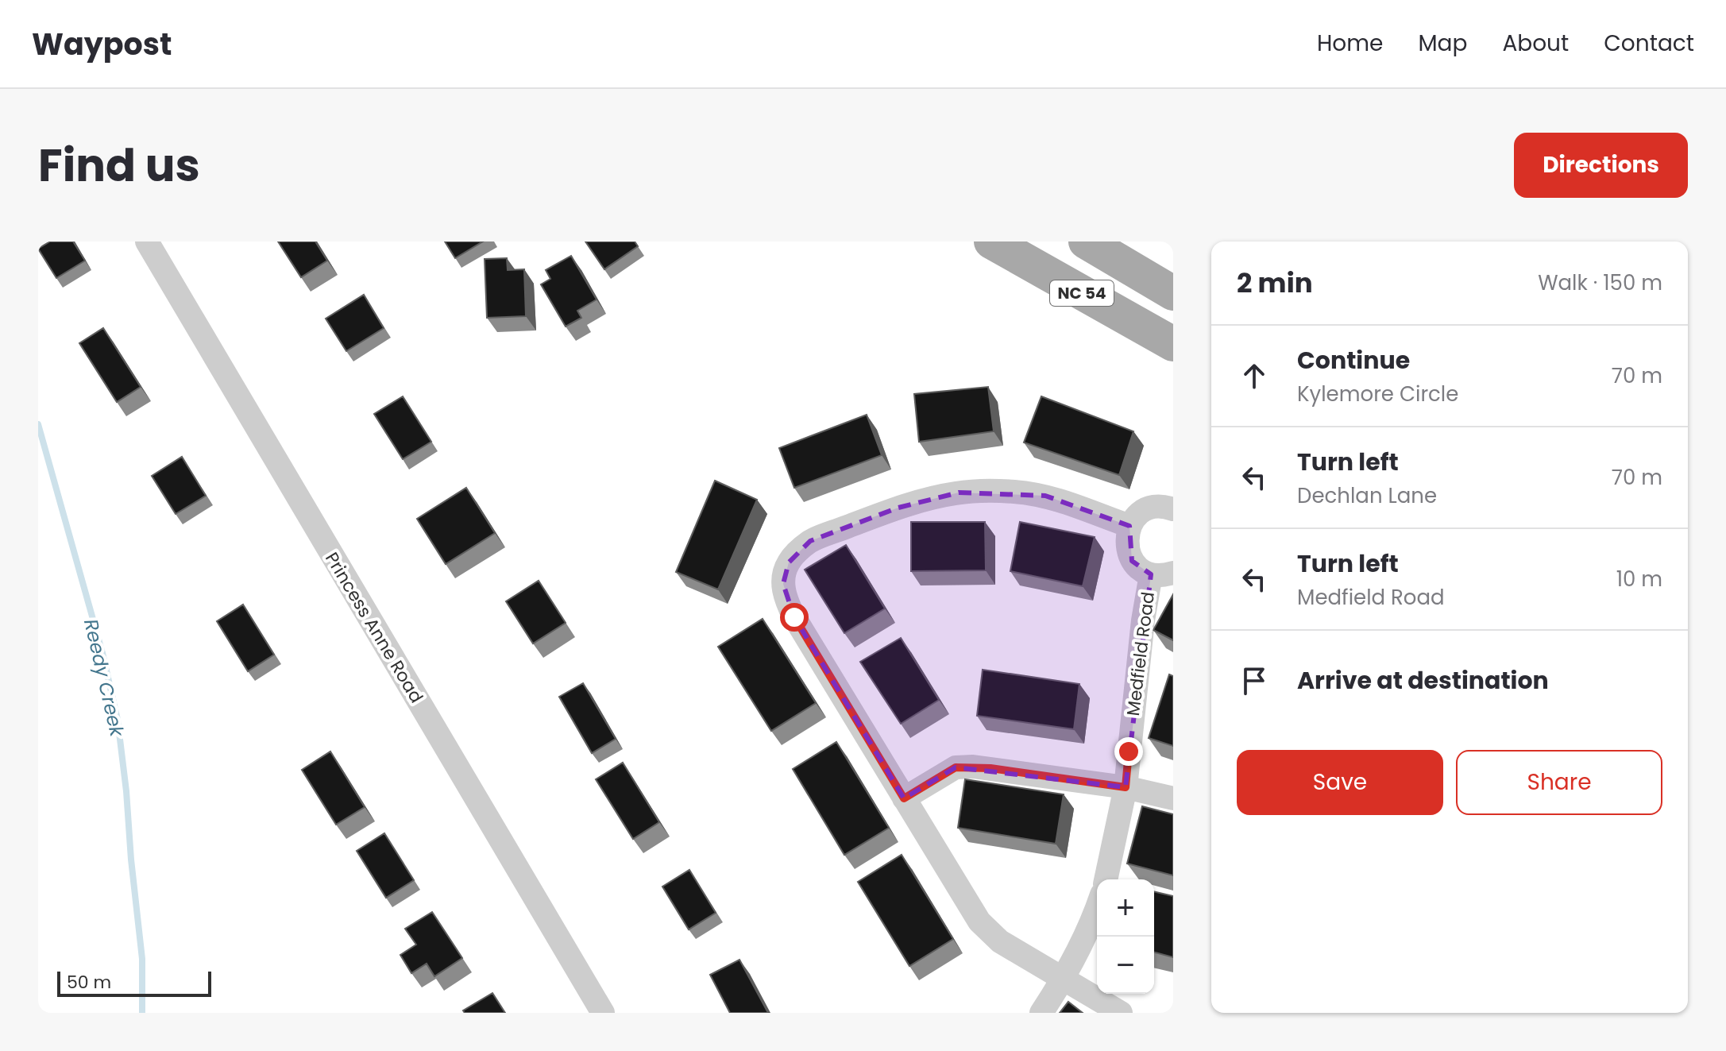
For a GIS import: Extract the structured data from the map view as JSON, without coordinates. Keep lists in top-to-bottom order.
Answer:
{
  "streets": {
    "main road": ["NC 54"],
    "street": ["Princess Anne Road", "Medfield Road"]
  },
  "water": ["Reedy Creek"],
  "scale_bar": "50 m",
  "page": {
    "header": "Waypost",
    "nav": [
      "Home",
      "Map",
      "About",
      "Contact"
    ],
    "title": "Find us",
    "buttons": [
      "Directions",
      ["Save", "Share"]
    ],
    "heading": ["2 min", "Walk · 150 m"],
    "list": [
      ["Continue", "Kylemore Circle", "70 m"],
      ["Turn left", "Dechlan Lane", "70 m"],
      ["Turn left", "Medfield Road", "10 m"],
      "Arrive at destination"
    ],
    "map_buttons": ["+", "−"],
    "scale": "50 m"
  }
}
